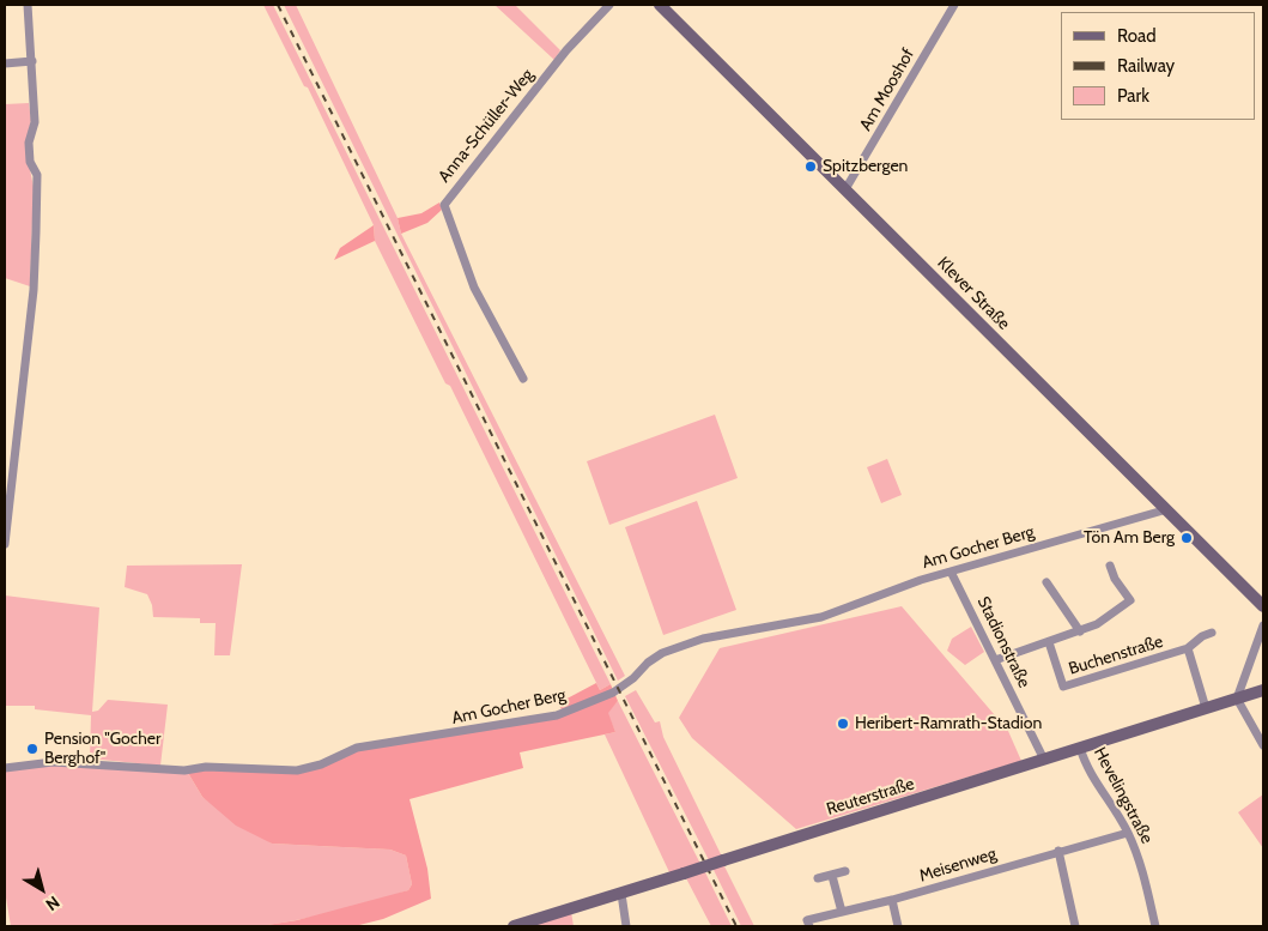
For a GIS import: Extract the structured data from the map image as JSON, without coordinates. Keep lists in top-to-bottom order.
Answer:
{
  "streets": {
    "street": [
      "Am Mooshof",
      "Anna-Schüller-Weg",
      "Klever Straße",
      "Am Gocher Berg",
      "Stadionstraße",
      "Buchenstraße",
      "Hevelingstraße",
      "Reuterstraße",
      "Meisenweg"
    ]
  },
  "crossings": [
    ["Am Mooshof", "Klever Straße"],
    ["Klever Straße", "Am Gocher Berg"],
    ["Am Gocher Berg", "Stadionstraße"],
    ["Stadionstraße", "Reuterstraße"],
    ["Buchenstraße", "Reuterstraße"],
    ["Hevelingstraße", "Reuterstraße"],
    ["Hevelingstraße", "Meisenweg"]
  ],
  "places": [
    "Spitzbergen",
    "Tön Am Berg",
    "Heribert-Ramrath-Stadion",
    "Pension \"Gocher Berghof\""
  ],
  "legend": ["Road", "Railway", "Park"],
  "north": "bottom right"
}
